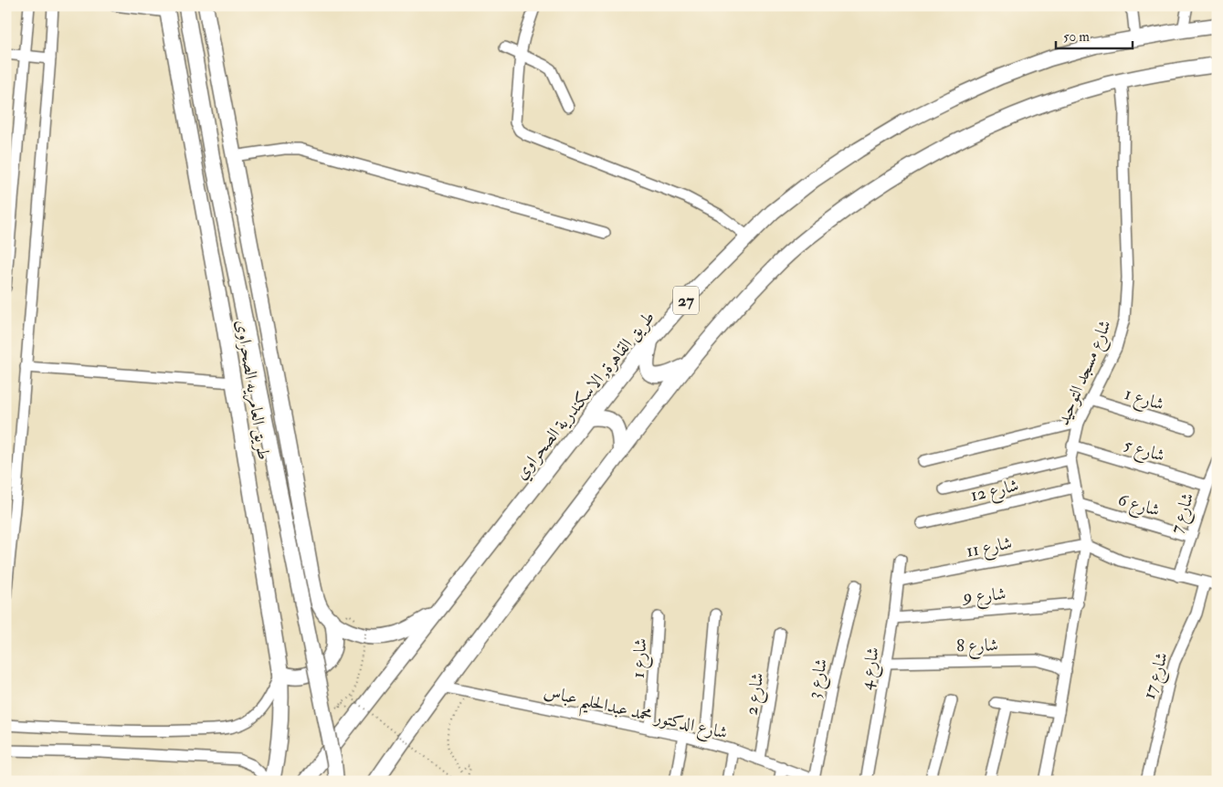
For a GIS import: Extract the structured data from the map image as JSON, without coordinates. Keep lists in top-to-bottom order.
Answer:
{
  "streets": {
    "highway": ["27", "طريق العامريه الصحراوى", "طريق القاهرة, الاسكندرية الصحراوي"],
    "street": [
      "شارع مسجد التوحيد",
      "شارع 1",
      "شارع 5",
      "شارع 12",
      "شارع 6",
      "شارع 7",
      "شارع 11",
      "شارع 9",
      "شارع 8",
      "شارع 4",
      "شارع 17",
      "شارع 3",
      "شارع 2",
      "شارع الدكتور محمد عبدالحليم عباس"
    ]
  },
  "crossings": [
    ["27", "شارع مسجد التوحيد"],
    ["27", "طريق القاهرة, الاسكندرية الصحراوي"],
    ["27", "شارع الدكتور محمد عبدالحليم عباس"],
    ["شارع مسجد التوحيد", "شارع 1"],
    ["شارع مسجد التوحيد", "شارع 5"],
    ["شارع مسجد التوحيد", "شارع 12"],
    ["شارع مسجد التوحيد", "شارع 6"],
    ["شارع مسجد التوحيد", "شارع 11"],
    ["شارع مسجد التوحيد", "شارع 9"],
    ["شارع مسجد التوحيد", "شارع 8"],
    ["طريق العامريه الصحراوى", "طريق القاهرة, الاسكندرية الصحراوي"],
    ["شارع 1", "شارع الدكتور محمد عبدالحليم عباس"],
    ["شارع 5", "شارع 7"],
    ["شارع 6", "شارع 7"],
    ["شارع 11", "شارع 4"],
    ["شارع 9", "شارع 4"],
    ["شارع 8", "شارع 4"],
    ["شارع 3", "شارع الدكتور محمد عبدالحليم عباس"],
    ["شارع 2", "شارع الدكتور محمد عبدالحليم عباس"]
  ],
  "scale_bar": "50 m"
}
